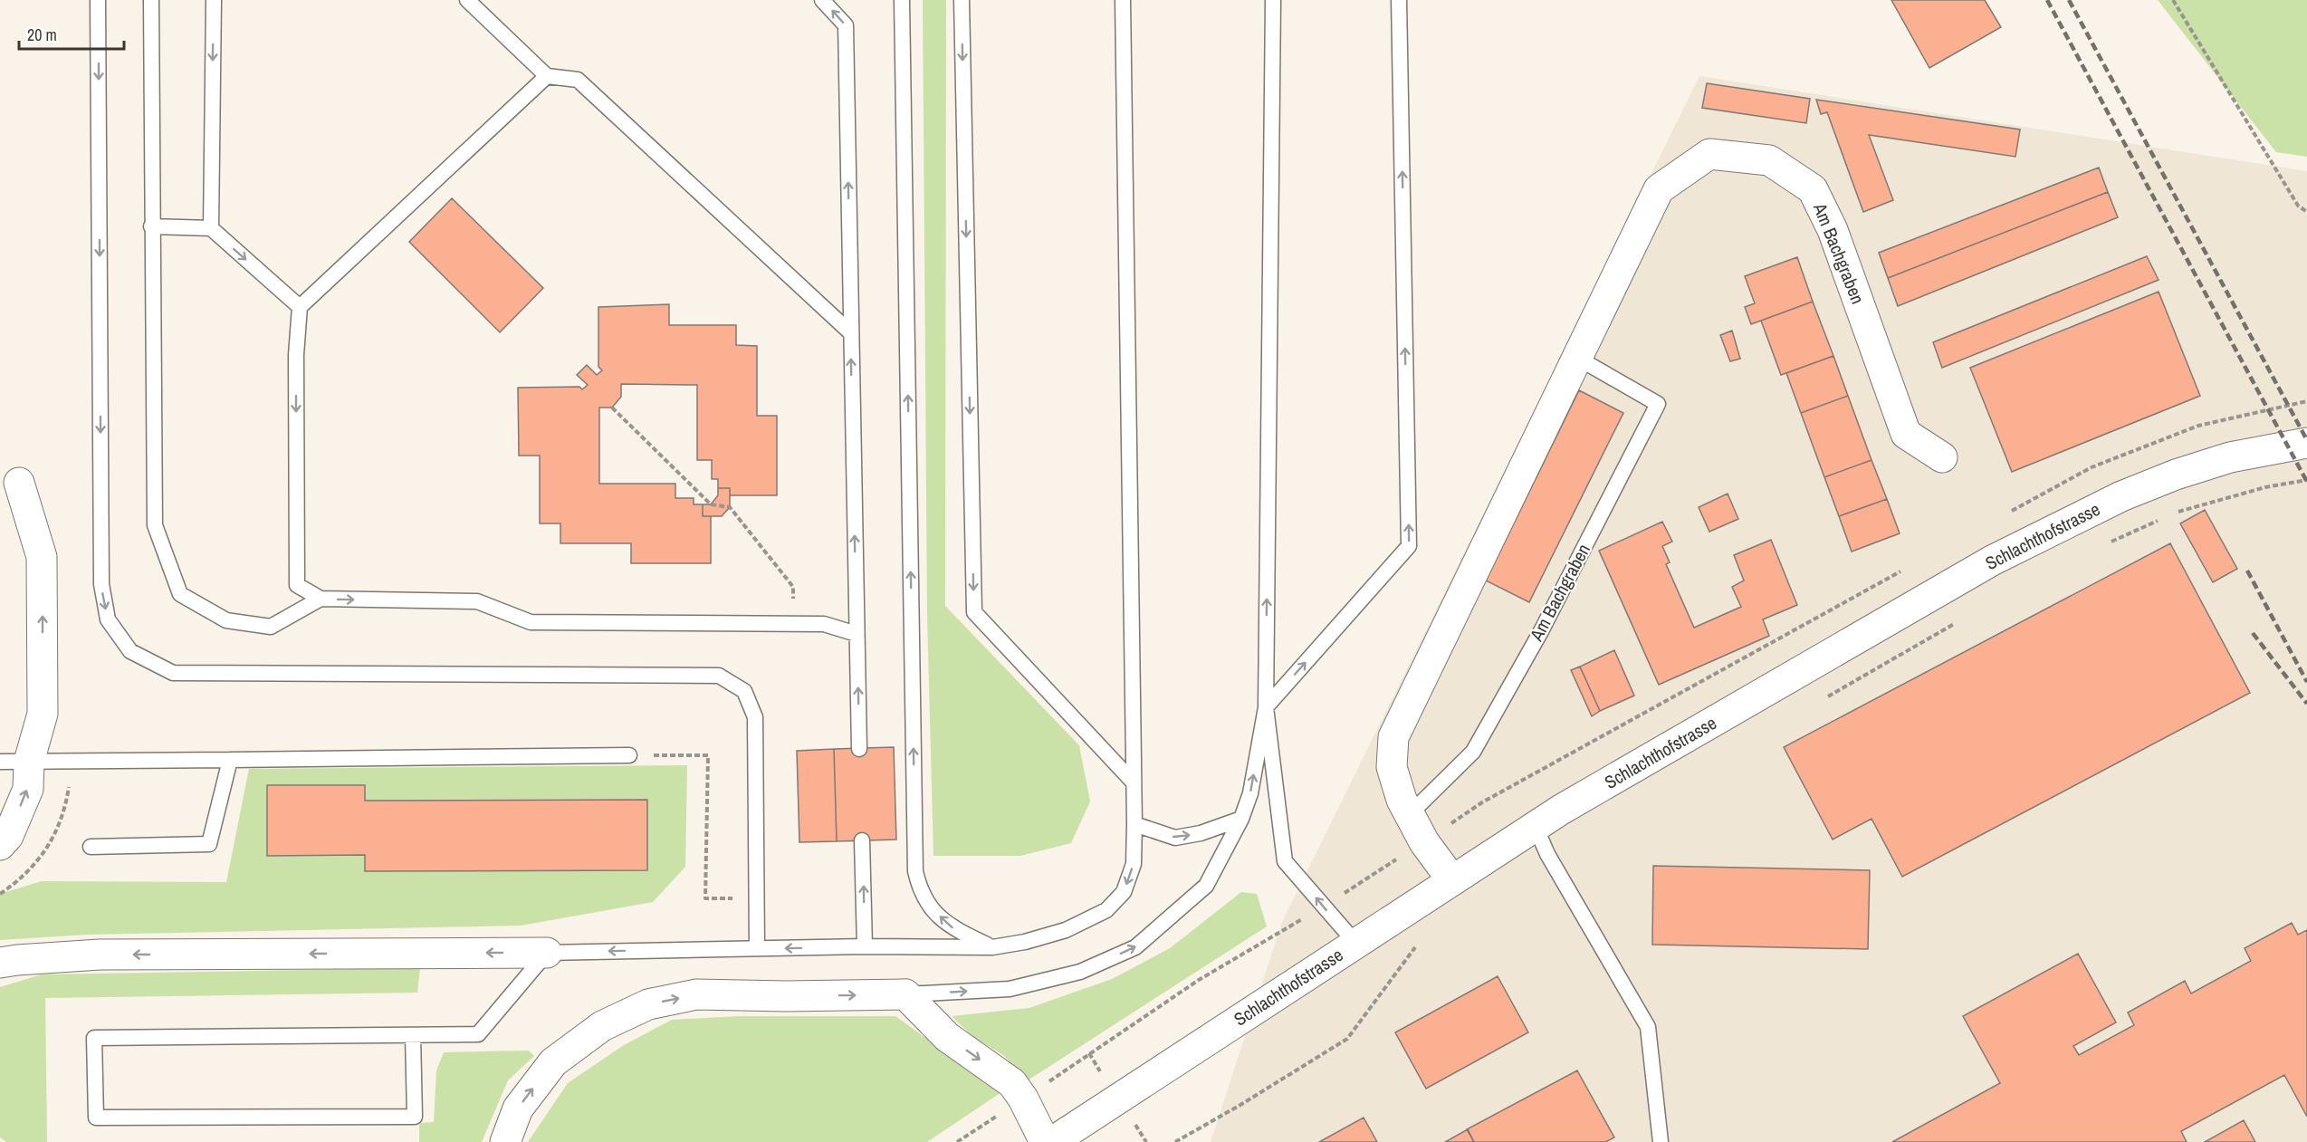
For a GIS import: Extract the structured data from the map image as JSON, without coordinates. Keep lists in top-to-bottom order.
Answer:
{
  "streets": {
    "main road": ["Am Bachgraben", "Schlachthofstrasse"]
  },
  "crossings": [
    ["Am Bachgraben", "Schlachthofstrasse"]
  ],
  "scale_bar": "20 m"
}
